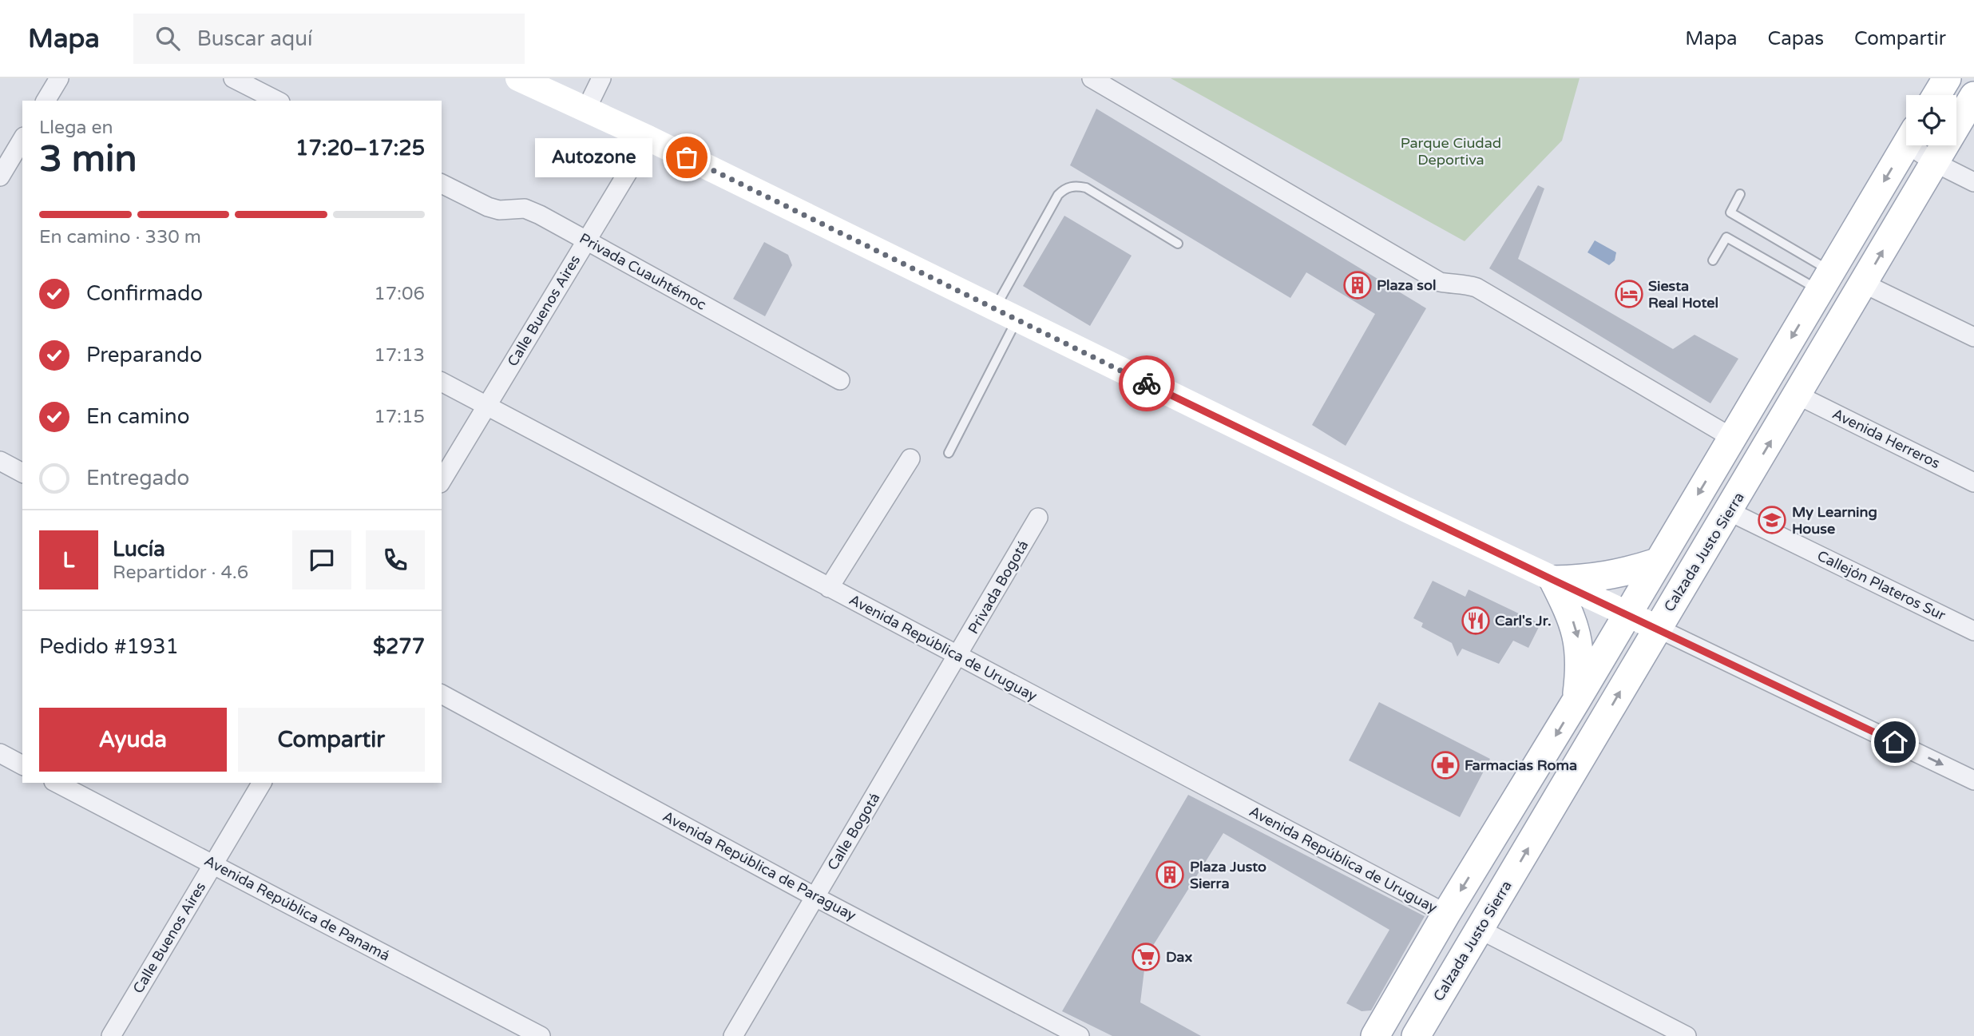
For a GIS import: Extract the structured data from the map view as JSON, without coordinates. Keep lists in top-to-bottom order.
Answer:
{
  "streets": {
    "main road": ["Calzada Justo Sierra"],
    "street": [
      "Privada Cuauhtémoc",
      "Calle Buenos Aires",
      "Avenida Herreros",
      "Callejón Plateros Sur",
      "Privada Bogotá",
      "Avenida República de Uruguay",
      "Calle Bogotá",
      "Avenida República de Paraguay",
      "Avenida República de Panamá"
    ]
  },
  "crossings": [
    ["Privada Cuauhtémoc", "Calle Buenos Aires"],
    ["Calle Buenos Aires", "Avenida República de Uruguay"],
    ["Calle Buenos Aires", "Avenida República de Panamá"],
    ["Avenida Herreros", "Calzada Justo Sierra"],
    ["Calzada Justo Sierra", "Callejón Plateros Sur"],
    ["Privada Bogotá", "Avenida República de Uruguay"],
    ["Privada Bogotá", "Calle Bogotá"],
    ["Avenida República de Uruguay", "Calle Bogotá"],
    ["Calle Bogotá", "Avenida República de Paraguay"]
  ],
  "parks": ["Parque Ciudad Deportiva"],
  "places": {
    "other": ["Autozone"],
    "building": ["Plaza sol", "Plaza Justo Sierra"],
    "hotel": ["Siesta Real Hotel"],
    "school or university": ["My Learning House"],
    "restaurant": ["Carl's Jr."],
    "pharmacy": ["Farmacias Roma"],
    "supermarket": ["Dax"]
  },
  "page": {
    "header": "Mapa",
    "search": "Buscar aquí",
    "nav": ["Mapa", "Capas", "Compartir"],
    "heading": ["3 min", "Llega en", "17:20–17:25"],
    "panel": [
      "Lucía",
      "Repartidor · 4.6",
      "Pedido #1931",
      "$277"
    ],
    "bubble": "Autozone",
    "bar": "En camino · 330 m",
    "list": [
      ["Confirmado", "17:06"],
      ["Preparando", "17:13"],
      ["En camino", "17:15"],
      "Entregado"
    ],
    "round": "L",
    "buttons": ["Ayuda", "Compartir"]
  }
}
